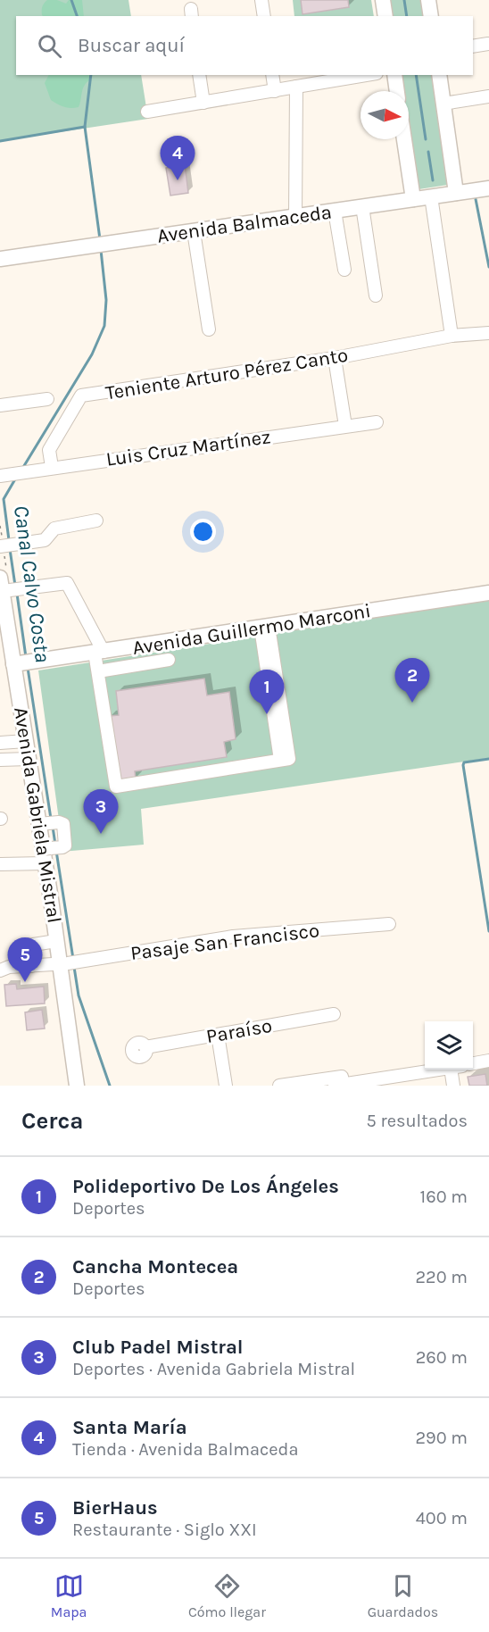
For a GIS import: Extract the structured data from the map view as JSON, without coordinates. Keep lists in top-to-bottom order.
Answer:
{
  "streets": {
    "main road": ["Avenida Balmaceda", "Avenida Guillermo Marconi", "Avenida Gabriela Mistral"],
    "street": [
      "Teniente Arturo Pérez Canto",
      "Luis Cruz Martínez",
      "Pasaje San Francisco",
      "Paraíso"
    ]
  },
  "crossings": [
    ["Teniente Arturo Pérez Canto", "Luis Cruz Martínez"],
    ["Avenida Guillermo Marconi", "Avenida Gabriela Mistral"],
    ["Avenida Gabriela Mistral", "Pasaje San Francisco"]
  ],
  "water": ["Canal Calvo Costa"],
  "north": "right",
  "page": {
    "search": "Buscar aquí",
    "pins": [
      "4",
      "2",
      "1",
      "3",
      "5"
    ],
    "heading": ["Cerca", "5 resultados"],
    "list": [
      {
        "mark": "1",
        "name": "Polideportivo De Los Ángeles",
        "note": "Deportes",
        "value": "160 m"
      },
      {
        "mark": "2",
        "name": "Cancha Montecea",
        "note": "Deportes",
        "value": "220 m"
      },
      {
        "mark": "3",
        "name": "Club Padel Mistral",
        "note": "Deportes · Avenida Gabriela Mistral",
        "value": "260 m"
      },
      {
        "mark": "4",
        "name": "Santa María",
        "note": "Tienda · Avenida Balmaceda",
        "value": "290 m"
      },
      {
        "mark": "5",
        "name": "BierHaus",
        "note": "Restaurante · Siglo XXI",
        "value": "400 m"
      }
    ],
    "nav": ["Mapa", "Cómo llegar", "Guardados"]
  }
}
